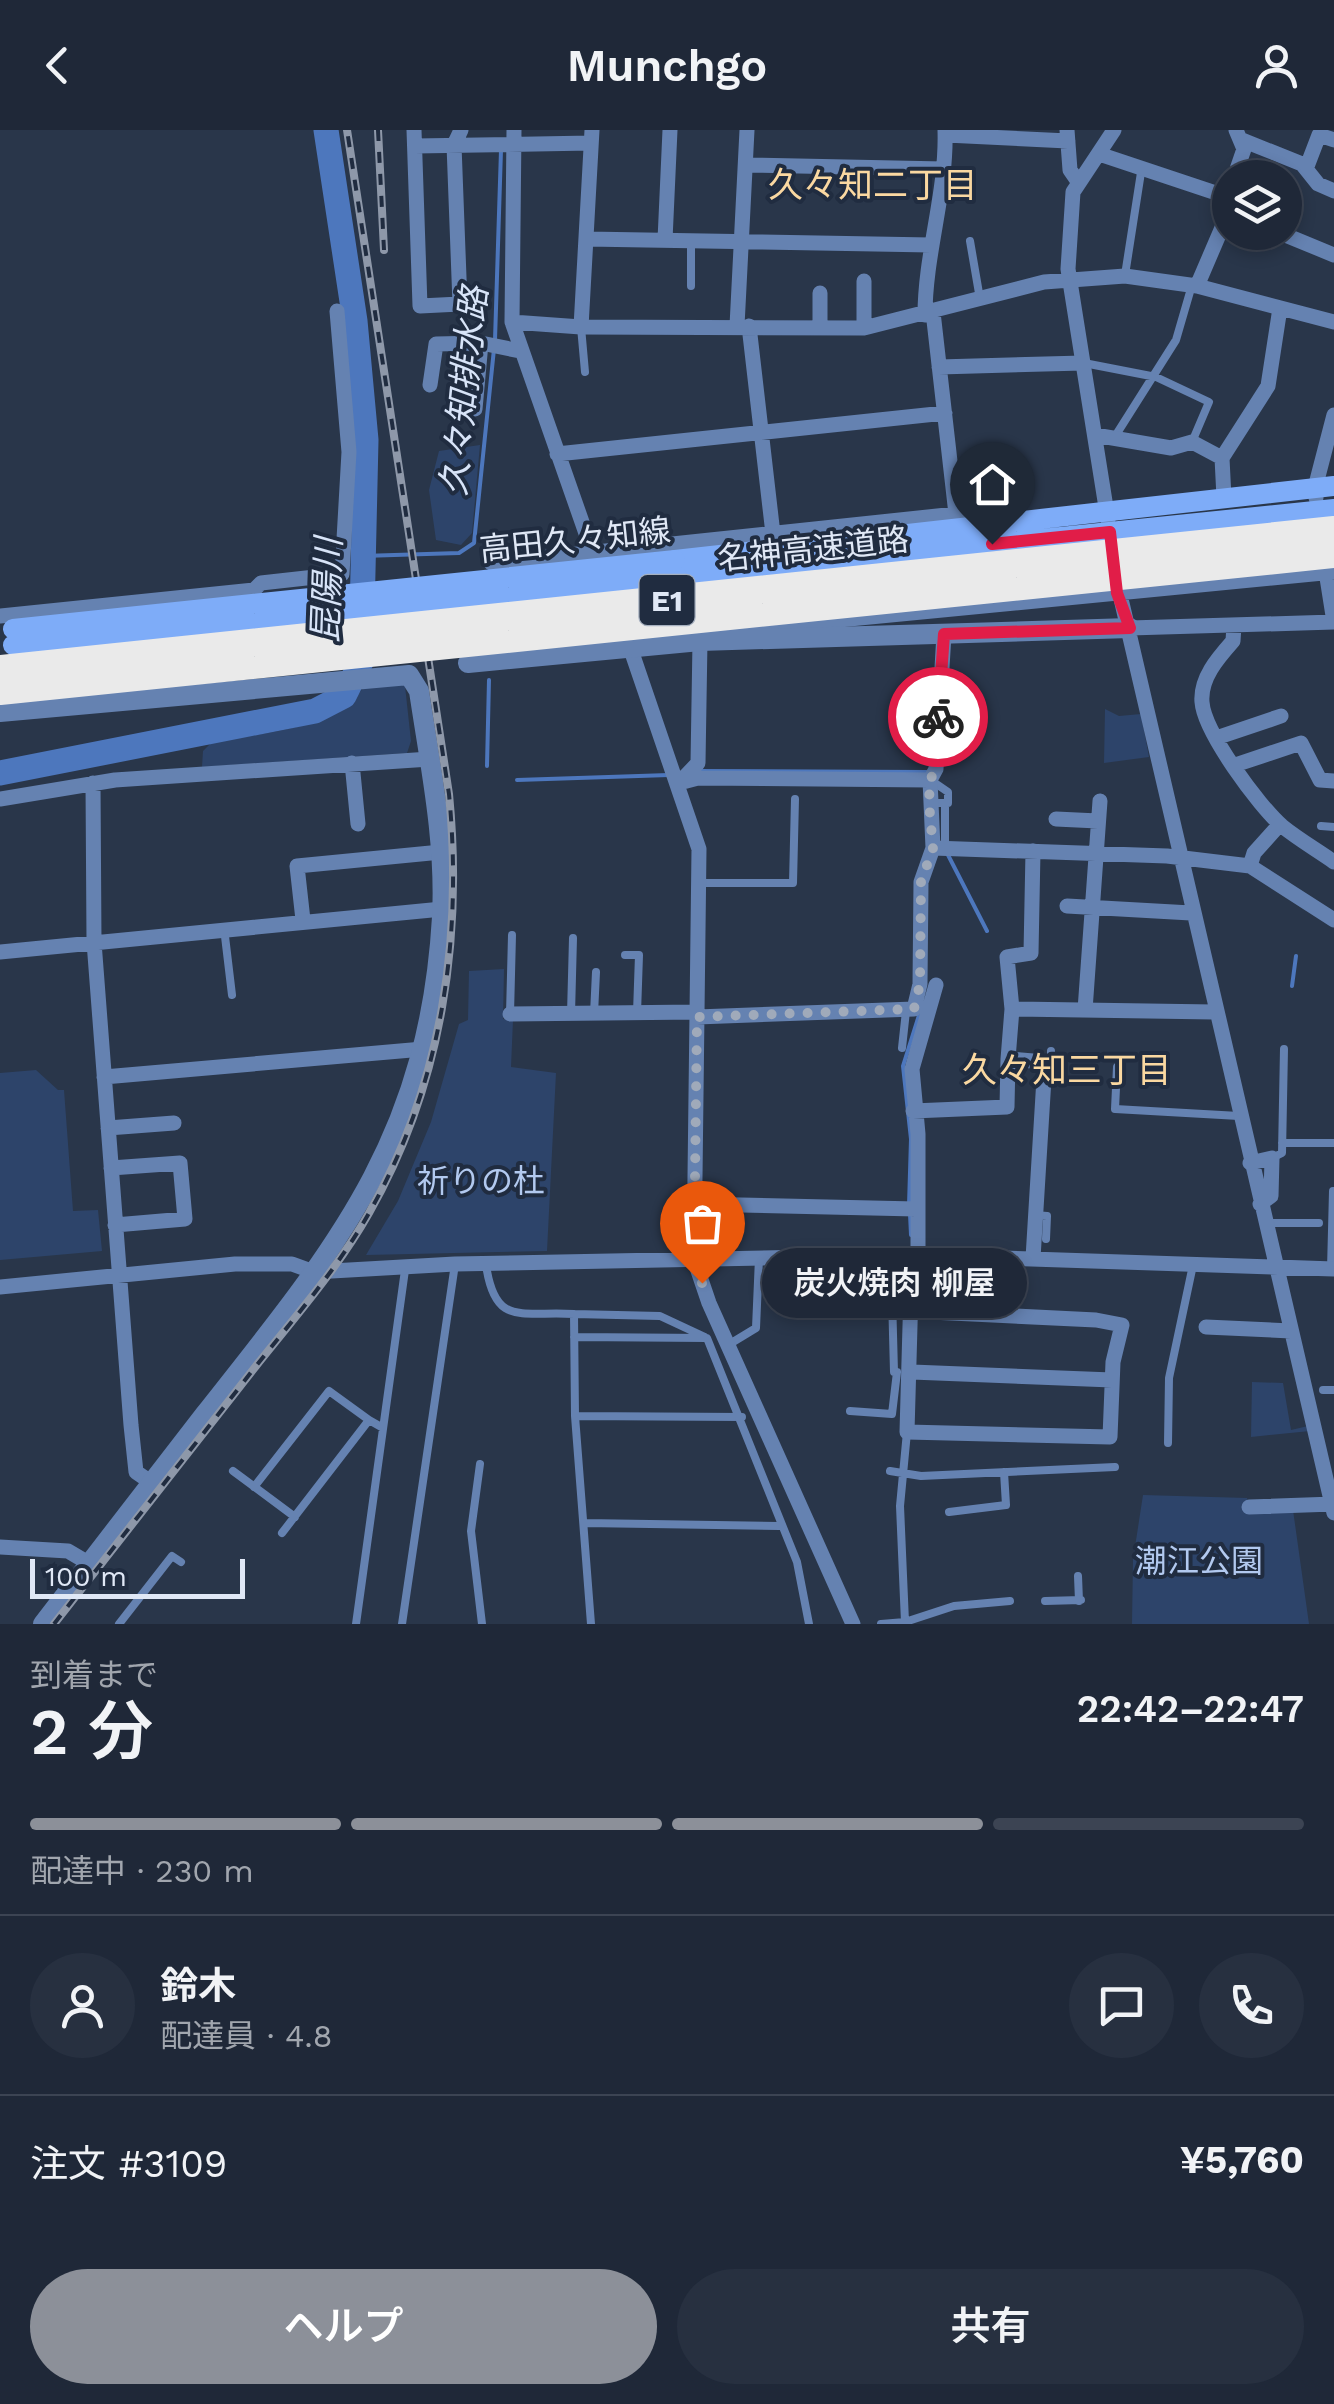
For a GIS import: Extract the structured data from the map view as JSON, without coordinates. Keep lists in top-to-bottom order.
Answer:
{
  "streets": {
    "highway": ["名神高速道路", "E1"],
    "main road": ["高田久々知線"]
  },
  "crossings": [
    ["高田久々知線", "名神高速道路"]
  ],
  "districts": ["久々知二丁目", "久々知三丁目"],
  "water": ["久々知排水路", "昆陽川"],
  "parks": ["祈りの杜", "潮江公園"],
  "places": ["炭火焼肉 柳屋"],
  "scale_bar": "100 m",
  "page": {
    "header": "Munchgo",
    "bubble": "炭火焼肉 柳屋",
    "scale": "100 m",
    "heading": ["2 分", "到着まで", "22:42–22:47"],
    "panel": [
      "鈴木",
      "配達員 · 4.8",
      "注文 #3109",
      "¥5,760"
    ],
    "bar": "配達中 · 230 m",
    "buttons": ["ヘルプ", "共有"]
  }
}
